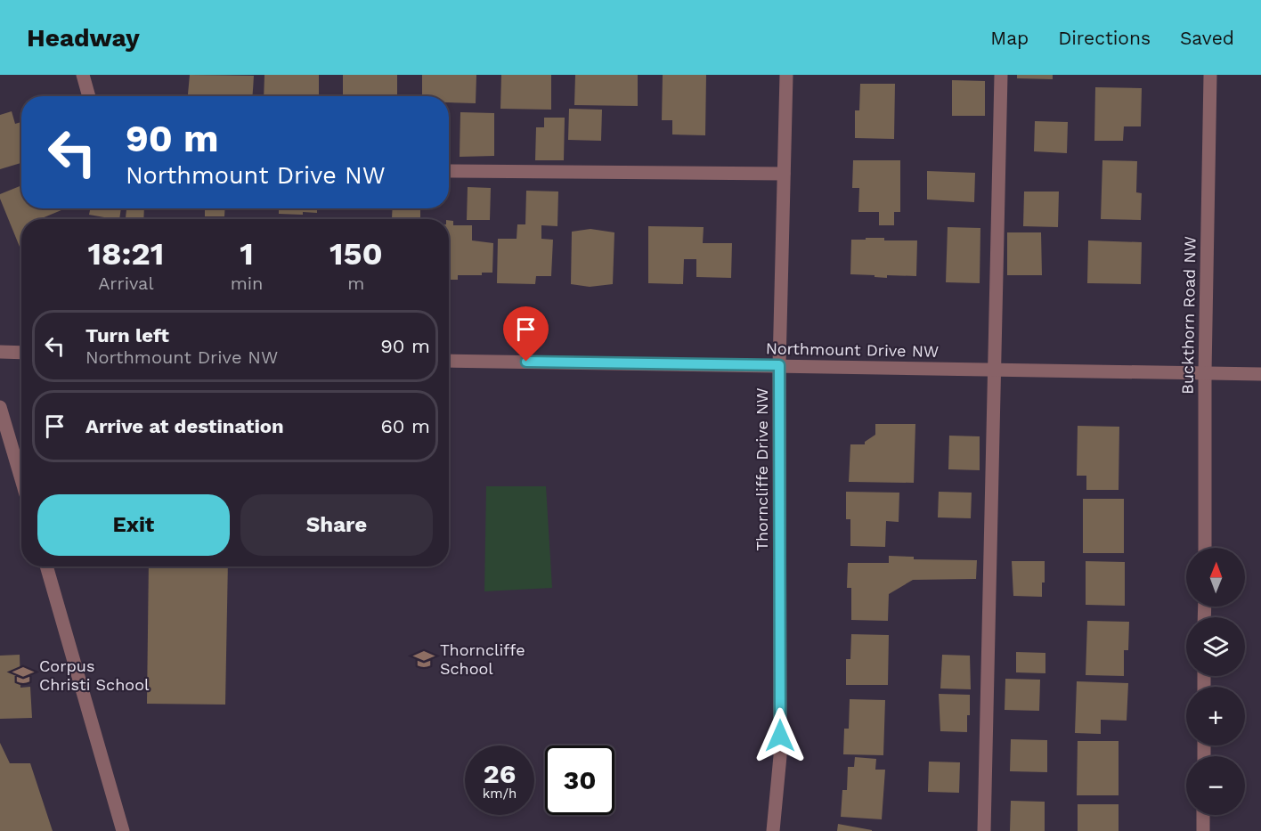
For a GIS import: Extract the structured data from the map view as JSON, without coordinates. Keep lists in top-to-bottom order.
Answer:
{
  "streets": {
    "street": ["Buckthorn Road NW", "Northmount Drive NW", "Thorncliffe Drive NW"]
  },
  "crossings": [
    ["Buckthorn Road NW", "Northmount Drive NW"],
    ["Northmount Drive NW", "Thorncliffe Drive NW"]
  ],
  "places": {
    "school or university": ["Thorncliffe School", "Corpus Christi School"]
  },
  "north": "top",
  "page": {
    "header": "Headway",
    "nav": ["Map", "Directions", "Saved"],
    "turn": ["90 m", "Northmount Drive NW"],
    "eta": [
      "18:21",
      "Arrival",
      "1",
      "min",
      "150",
      "m"
    ],
    "list": [
      {
        "name": "Turn left",
        "note": "Northmount Drive NW",
        "value": "90 m"
      },
      {
        "name": "Arrive at destination",
        "value": "60 m"
      }
    ],
    "buttons": ["Exit", "Share"],
    "map_buttons": ["+", "−"],
    "speed": "26 km/h",
    "limit": "30"
  }
}
